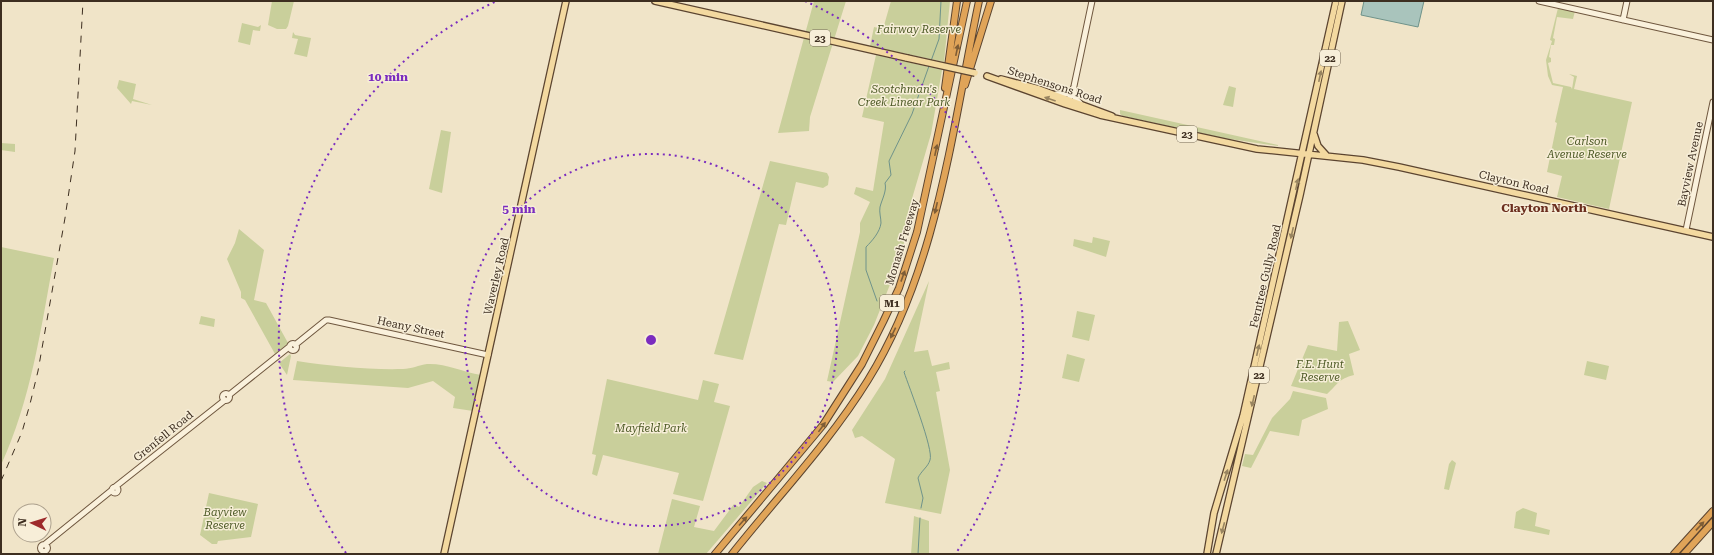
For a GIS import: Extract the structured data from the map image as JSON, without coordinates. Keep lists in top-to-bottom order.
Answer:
{
  "streets": {
    "highway": ["Monash Freeway", "M1"],
    "main road": [
      "23",
      "22",
      "Stephensons Road",
      "Clayton Road",
      "Waverley Road",
      "Ferntree Gully Road"
    ],
    "street": ["Bayview Avenue", "Heany Street", "Grenfell Road"]
  },
  "crossings": [
    ["Stephensons Road", "Clayton Road"],
    ["Stephensons Road", "Ferntree Gully Road"],
    ["Bayview Avenue", "Clayton Road"],
    ["Clayton Road", "Ferntree Gully Road"],
    ["Waverley Road", "Heany Street"],
    ["Heany Street", "Grenfell Road"]
  ],
  "districts": ["Clayton North"],
  "parks": [
    "Fairway Reserve",
    "Scotchman's Creek Linear Park",
    "Carlson Avenue Reserve",
    "F.E. Hunt Reserve",
    "Mayfield Park",
    "Bayview Reserve"
  ],
  "north": "left",
  "rings": ["10 min", "5 min"]
}
